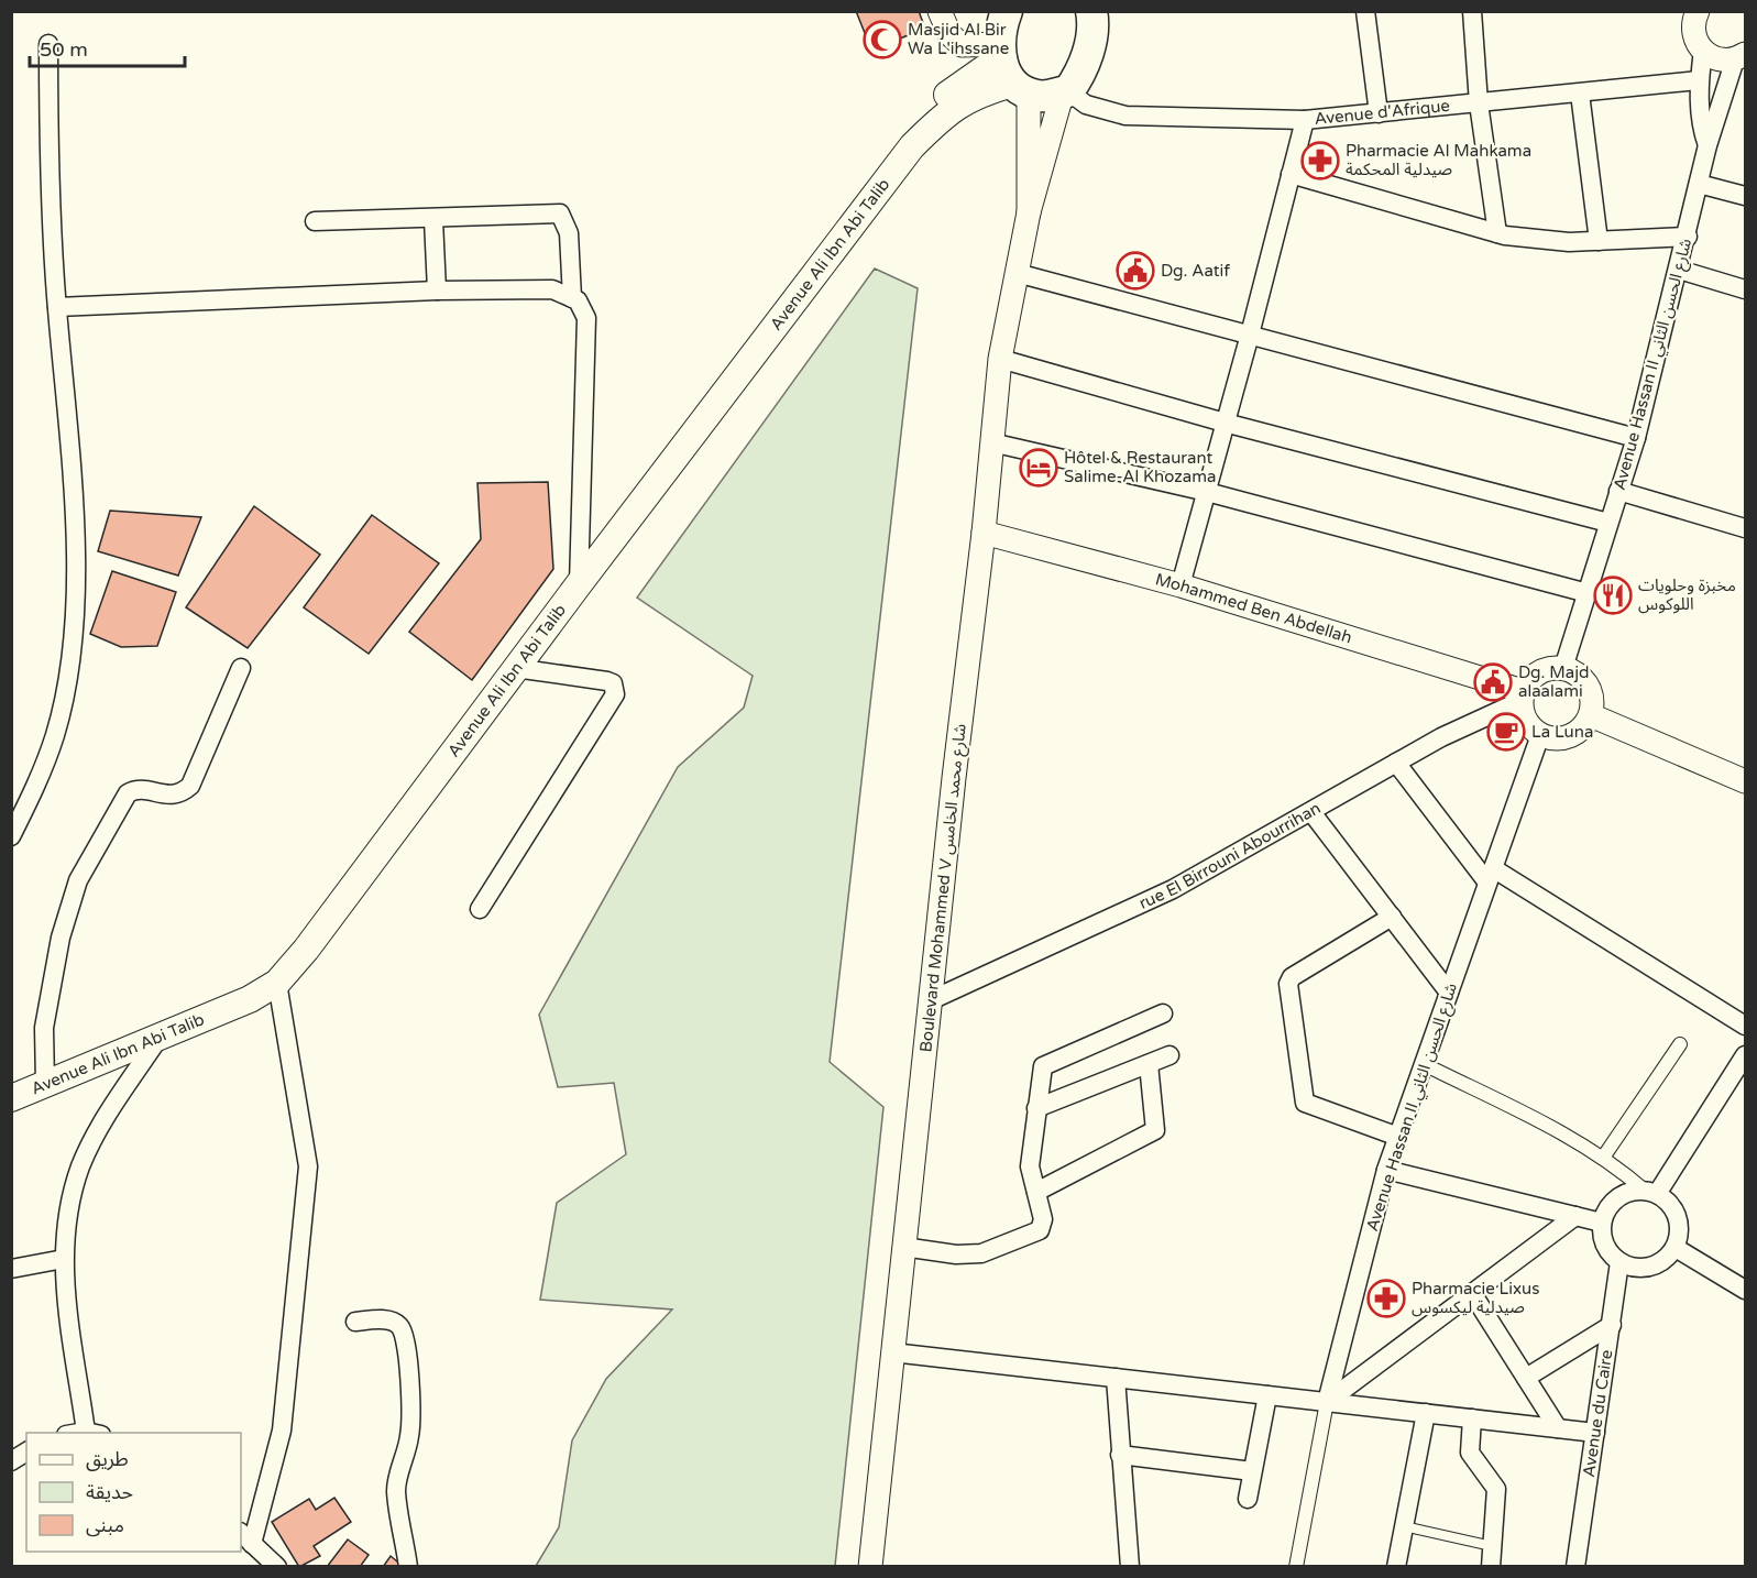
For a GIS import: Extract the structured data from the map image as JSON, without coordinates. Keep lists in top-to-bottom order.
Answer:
{
  "streets": {
    "main road": ["Avenue Ali Ibn Abi Talib"],
    "street": [
      "Avenue d'Afrique",
      "Avenue Hassan II شارع الحسن الثاني",
      "Mohammed Ben Abdellah",
      "rue El Birrouni Abourrihan",
      "Boulevard Mohammed V شارع محمد الخامس",
      "Avenue du Caire"
    ]
  },
  "crossings": [
    ["Avenue d'Afrique", "Boulevard Mohammed V شارع محمد الخامس"],
    ["Avenue Ali Ibn Abi Talib", "Boulevard Mohammed V شارع محمد الخامس"],
    ["Avenue Hassan II شارع الحسن الثاني", "Mohammed Ben Abdellah"],
    ["Avenue Hassan II شارع الحسن الثاني", "rue El Birrouni Abourrihan"],
    ["Mohammed Ben Abdellah", "rue El Birrouni Abourrihan"],
    ["Mohammed Ben Abdellah", "Boulevard Mohammed V شارع محمد الخامس"],
    ["rue El Birrouni Abourrihan", "Boulevard Mohammed V شارع محمد الخامس"]
  ],
  "places": {
    "mosque": ["Masjid Al Bir Wa L'ihssane"],
    "pharmacy": ["Pharmacie Al Mahkama صيدلية المحكمة", "Pharmacie Lixus صيدلية ليكسوس"],
    "public building": ["Dg. Aatif", "Dg. Majd alaalami"],
    "hotel": ["Hôtel & Restaurant Salime-Al Khozama"],
    "restaurant": ["مخبزة وحلويات اللوكوس"],
    "cafe": ["La Luna"]
  },
  "legend": ["طريق", "حديقة", "مبنى"],
  "scale_bar": "50 m"
}
